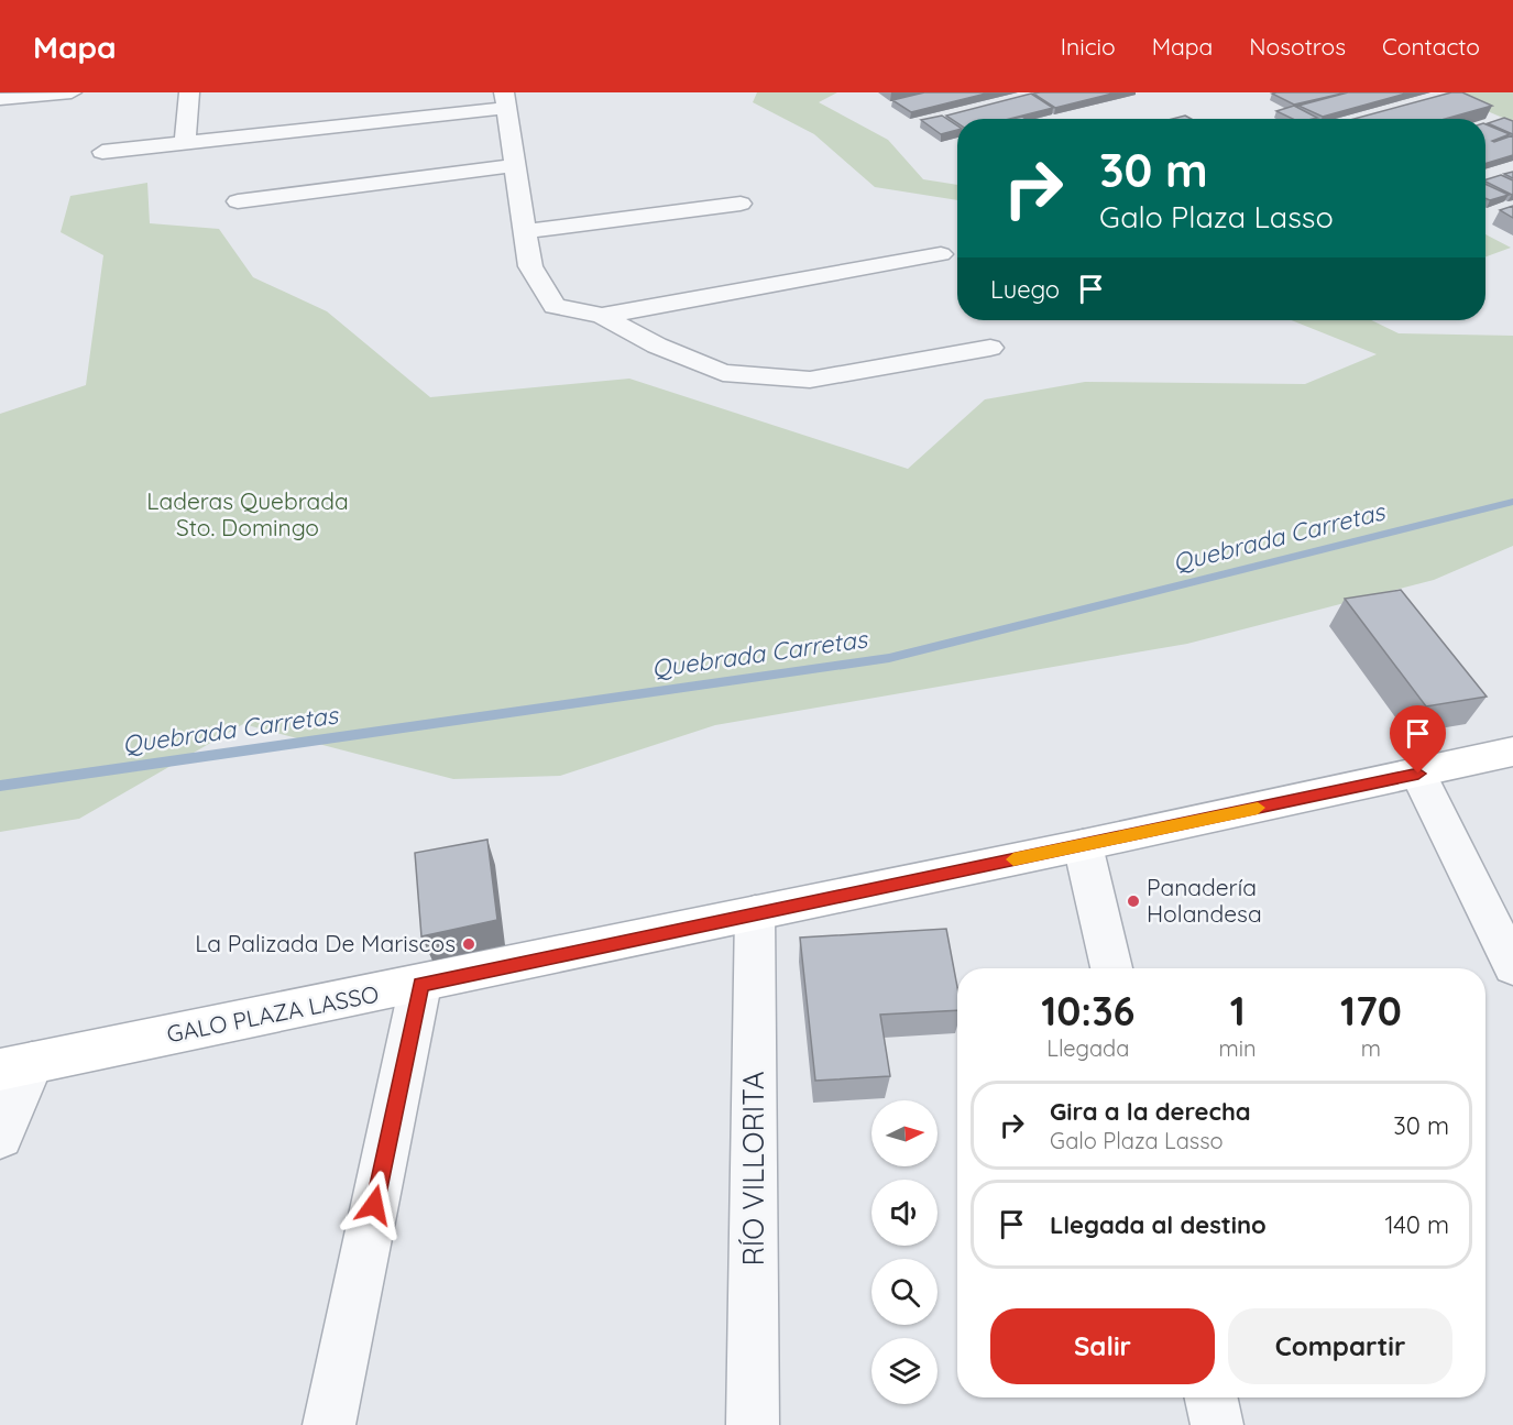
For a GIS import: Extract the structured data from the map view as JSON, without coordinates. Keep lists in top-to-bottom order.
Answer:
{
  "streets": {
    "street": ["GALO PLAZA LASSO", "RÍO VILLORITA"]
  },
  "crossings": [
    ["GALO PLAZA LASSO", "RÍO VILLORITA"]
  ],
  "water": ["Quebrada Carretas"],
  "parks": ["Laderas Quebrada Sto. Domingo"],
  "places": ["Panadería Holandesa", "La Palizada De Mariscos"],
  "north": "right",
  "page": {
    "header": "Mapa",
    "nav": [
      "Inicio",
      "Mapa",
      "Nosotros",
      "Contacto"
    ],
    "turn": ["30 m", "Galo Plaza Lasso"],
    "then": "Luego",
    "eta": [
      "10:36",
      "Llegada",
      "1",
      "min",
      "170",
      "m"
    ],
    "list": [
      {
        "name": "Gira a la derecha",
        "note": "Galo Plaza Lasso",
        "value": "30 m"
      },
      {
        "name": "Llegada al destino",
        "value": "140 m"
      }
    ],
    "buttons": ["Salir", "Compartir"]
  }
}
